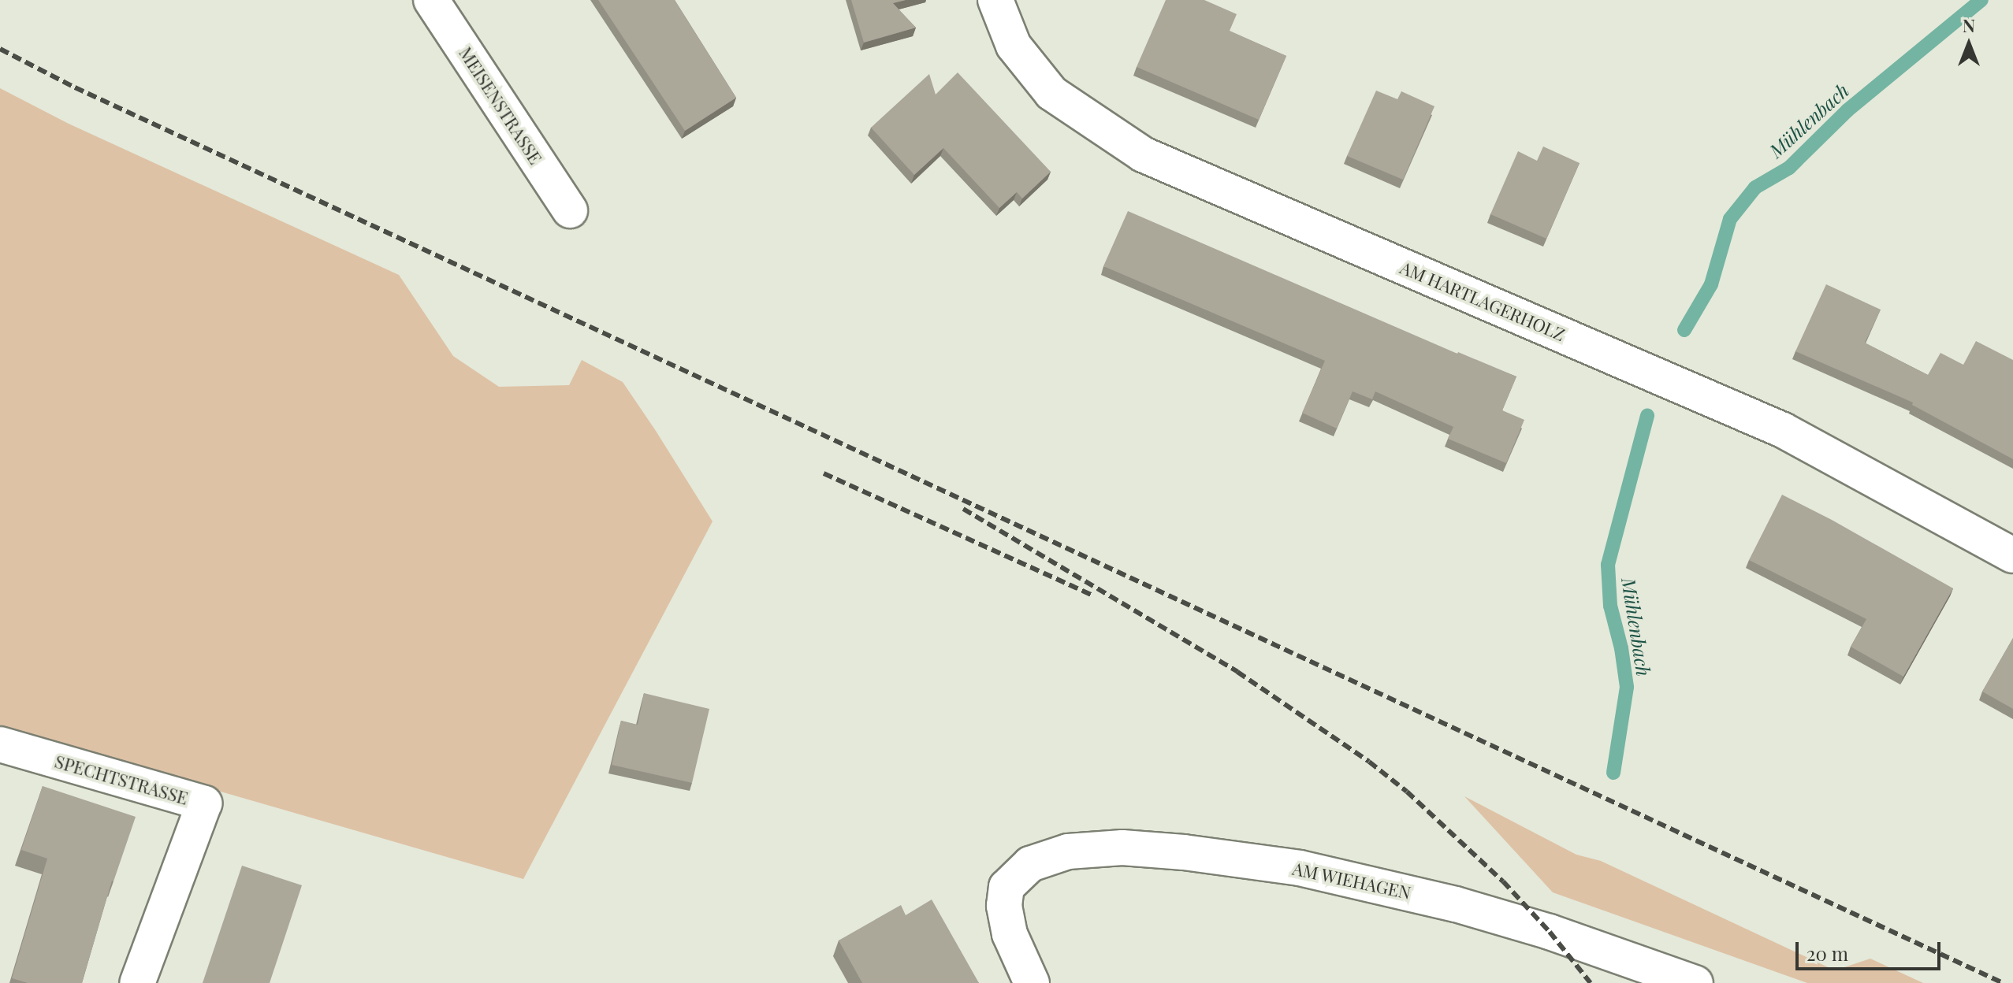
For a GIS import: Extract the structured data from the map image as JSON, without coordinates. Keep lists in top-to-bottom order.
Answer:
{
  "streets": {
    "street": [
      "MEISENSTRASSE",
      "AM HARTLAGERHOLZ",
      "SPECHTSTRASSE",
      "AM WIEHAGEN"
    ]
  },
  "water": ["Mühlenbach"],
  "scale_bar": "20 m",
  "north": "top"
}
